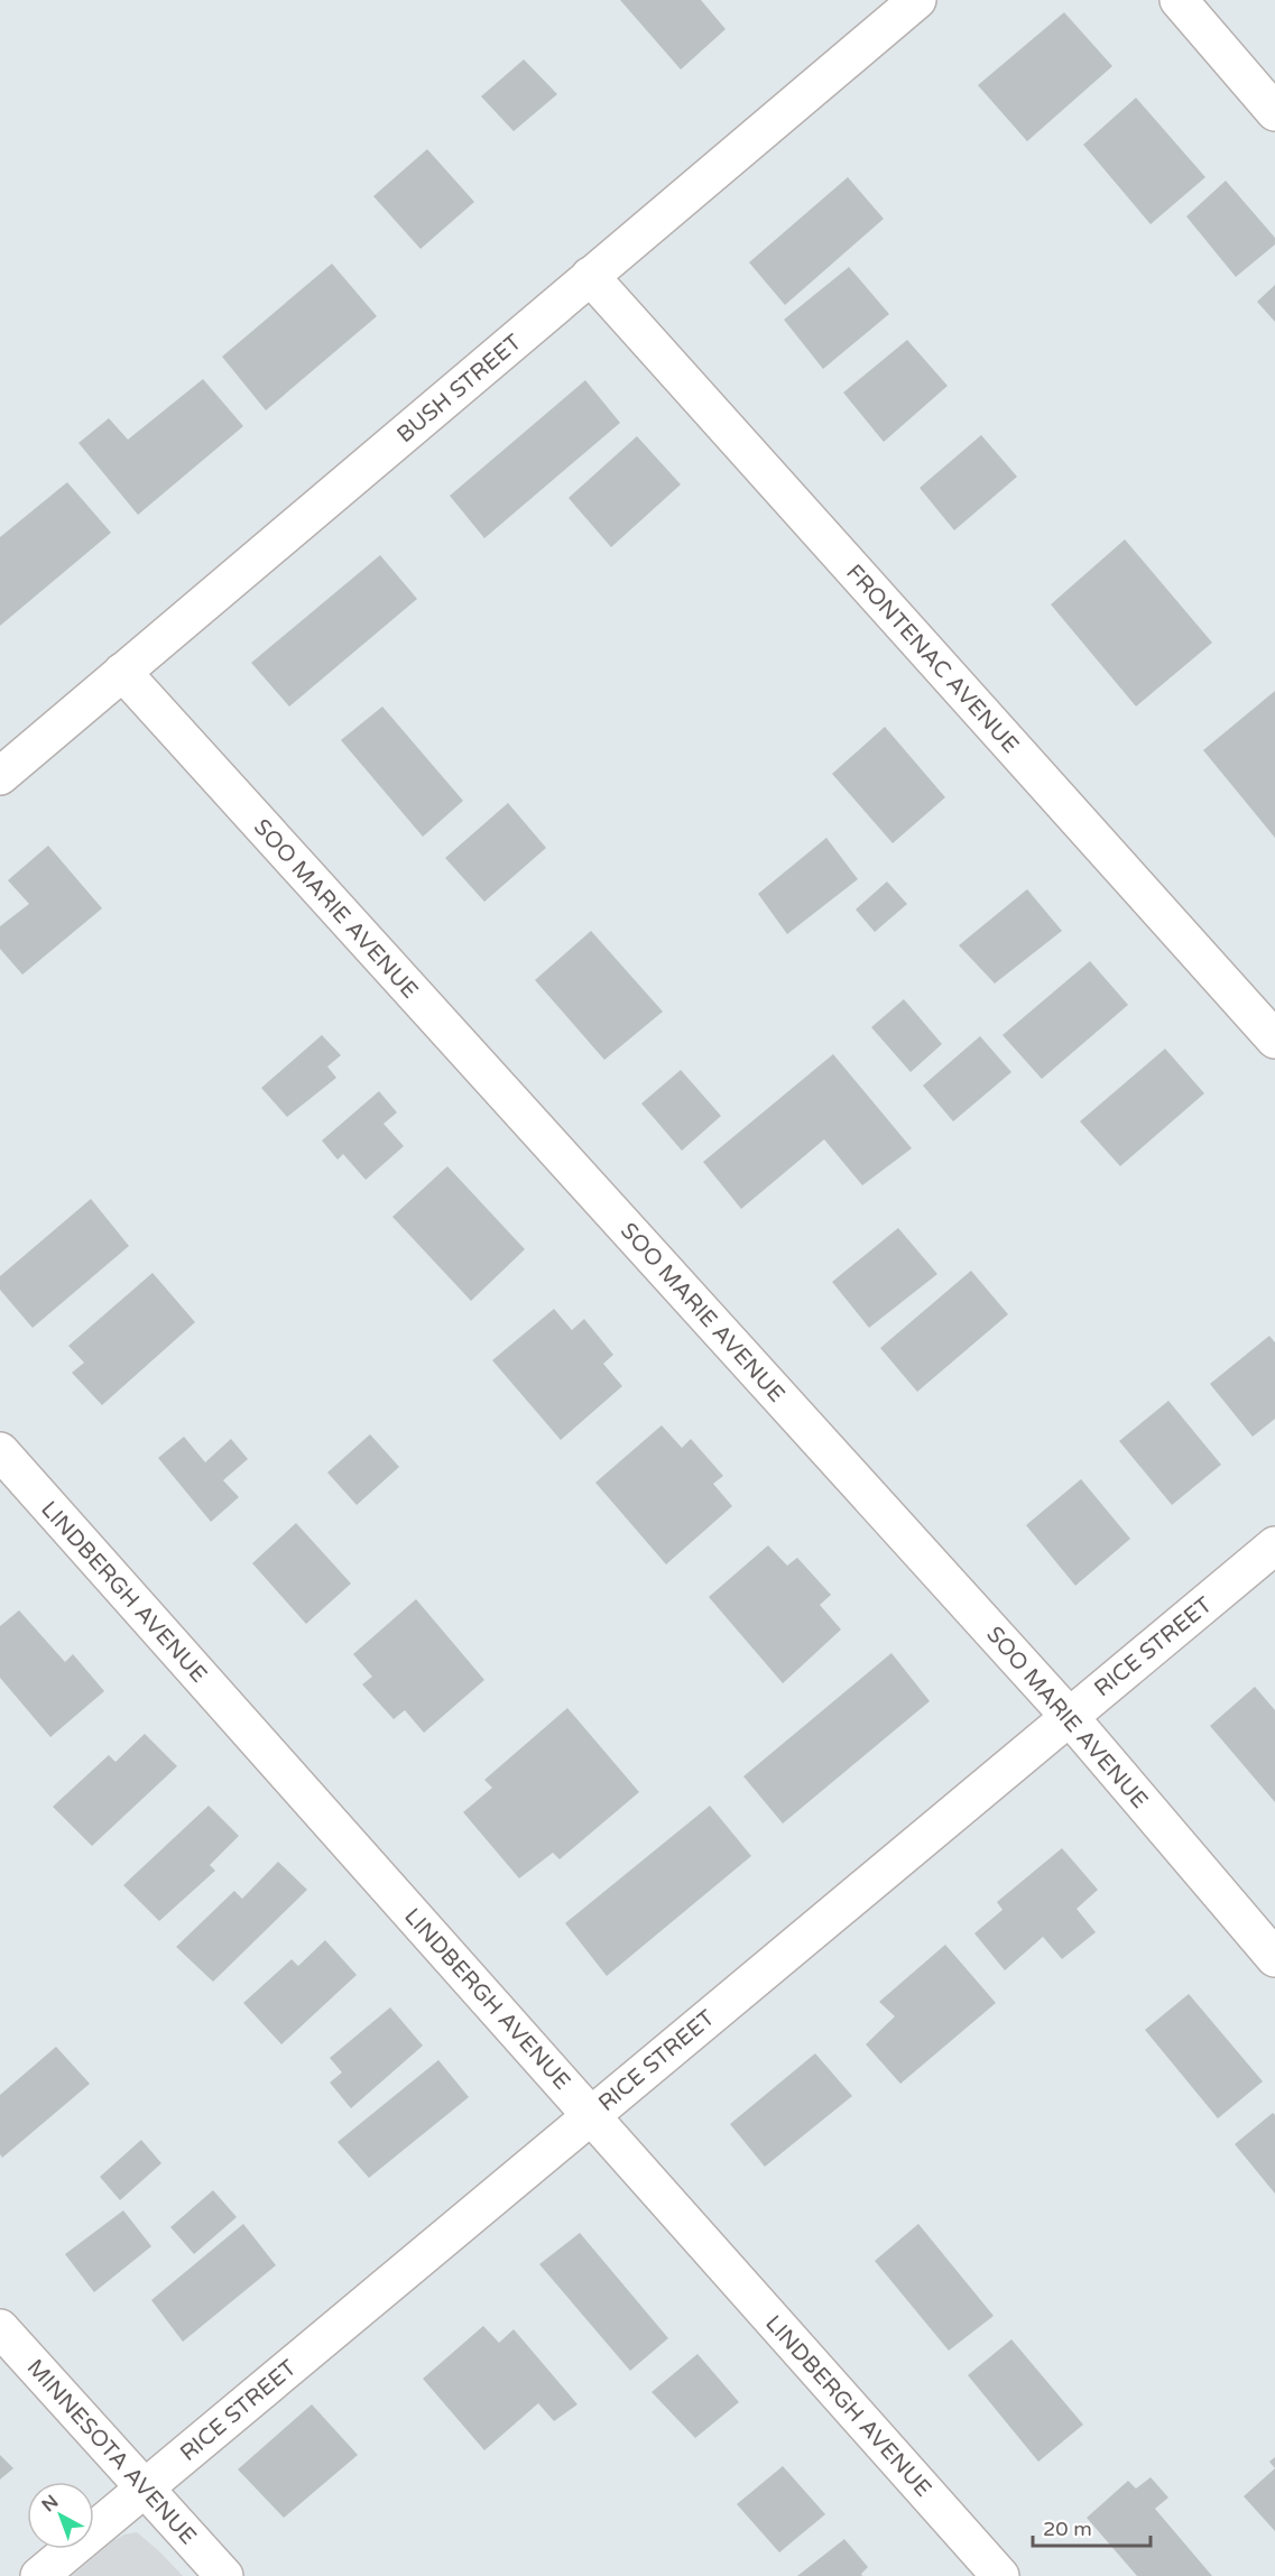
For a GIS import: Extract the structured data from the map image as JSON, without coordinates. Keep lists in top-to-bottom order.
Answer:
{
  "streets": {
    "street": [
      "BUSH STREET",
      "FRONTENAC AVENUE",
      "SOO MARIE AVENUE",
      "LINDBERGH AVENUE",
      "RICE STREET",
      "MINNESOTA AVENUE"
    ]
  },
  "crossings": [
    ["BUSH STREET", "FRONTENAC AVENUE"],
    ["BUSH STREET", "SOO MARIE AVENUE"],
    ["SOO MARIE AVENUE", "RICE STREET"],
    ["LINDBERGH AVENUE", "RICE STREET"],
    ["RICE STREET", "MINNESOTA AVENUE"]
  ],
  "scale_bar": "20 m",
  "north": "top left"
}
